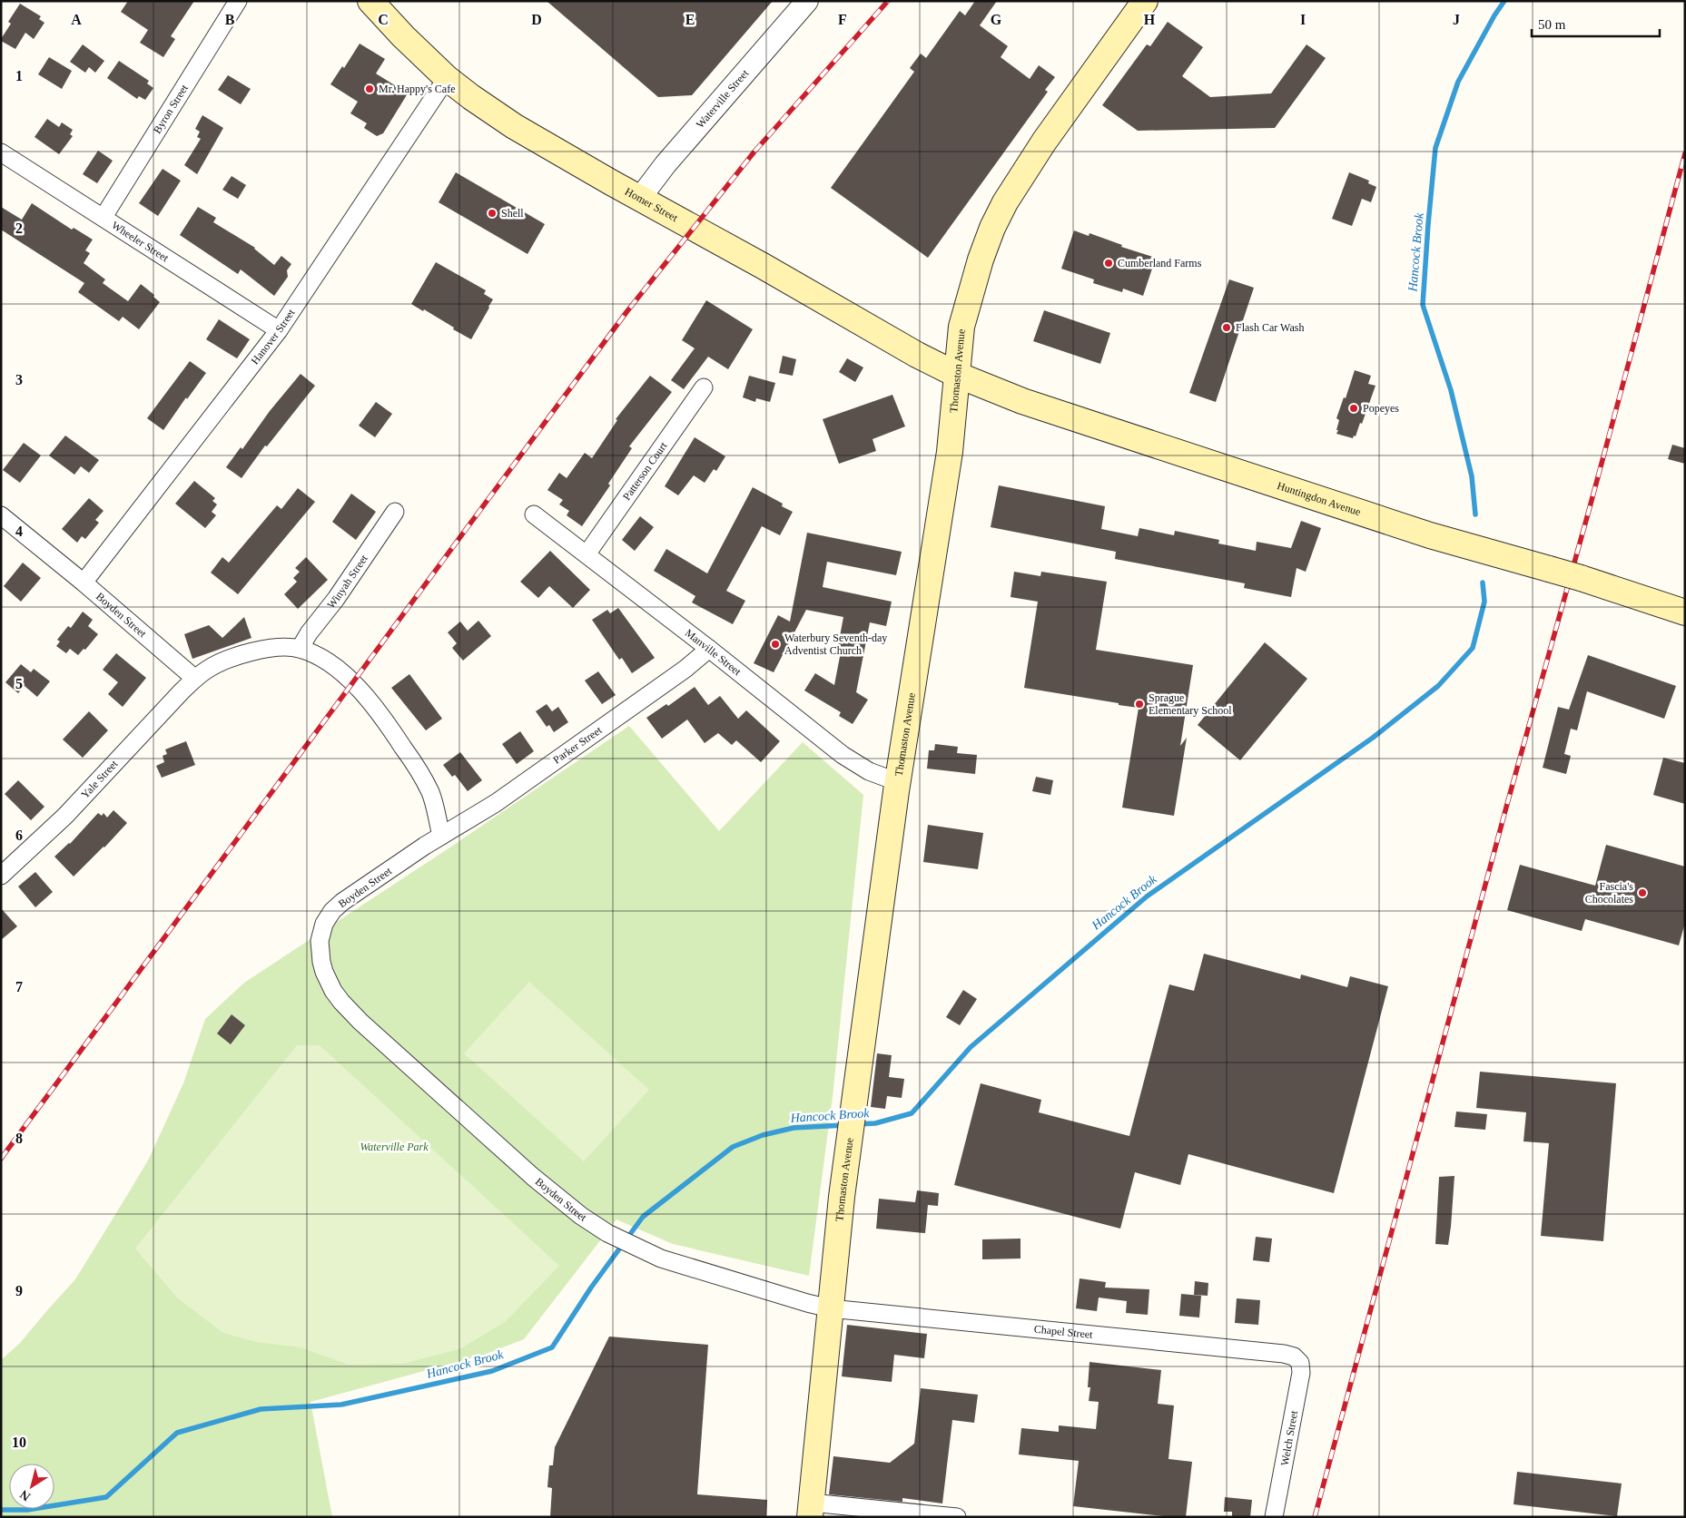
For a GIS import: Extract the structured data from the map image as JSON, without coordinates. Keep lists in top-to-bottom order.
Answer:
{
  "streets": {
    "main road": ["Homer Street", "Thomaston Avenue", "Huntingdon Avenue"],
    "street": [
      "Waterville Street",
      "Byron Street",
      "Wheeler Street",
      "Hanover Street",
      "Patterson Court",
      "Winyah Street",
      "Boyden Street",
      "Manville Street",
      "Parker Street",
      "Yale Street",
      "Chapel Street",
      "Welch Street"
    ]
  },
  "crossings": [
    ["Waterville Street", "Homer Street"],
    ["Byron Street", "Wheeler Street"],
    ["Homer Street", "Hanover Street"],
    ["Homer Street", "Thomaston Avenue"],
    ["Homer Street", "Huntingdon Avenue"],
    ["Wheeler Street", "Hanover Street"],
    ["Hanover Street", "Boyden Street"],
    ["Thomaston Avenue", "Huntingdon Avenue"],
    ["Thomaston Avenue", "Boyden Street"],
    ["Thomaston Avenue", "Manville Street"],
    ["Thomaston Avenue", "Chapel Street"],
    ["Patterson Court", "Manville Street"],
    ["Boyden Street", "Parker Street"],
    ["Boyden Street", "Yale Street"],
    ["Boyden Street", "Chapel Street"],
    ["Manville Street", "Parker Street"],
    ["Chapel Street", "Welch Street"]
  ],
  "water": ["Hancock Brook"],
  "parks": ["Waterville Park"],
  "places": [
    "Mr. Happy's Cafe",
    "Shell",
    "Cumberland Farms",
    "Flash Car Wash",
    "Popeyes",
    "Waterbury Seventh-day Adventist Church",
    "Sprague Elementary School",
    "Fascia's Chocolates"
  ],
  "scale_bar": "50 m",
  "north": "bottom left",
  "grid": {
    "columns": [
      "A",
      "B",
      "C",
      "D",
      "E",
      "F",
      "G",
      "H",
      "I",
      "J"
    ],
    "rows": [
      "1",
      "2",
      "3",
      "4",
      "5",
      "6",
      "7",
      "8",
      "9",
      "10"
    ]
  }
}
